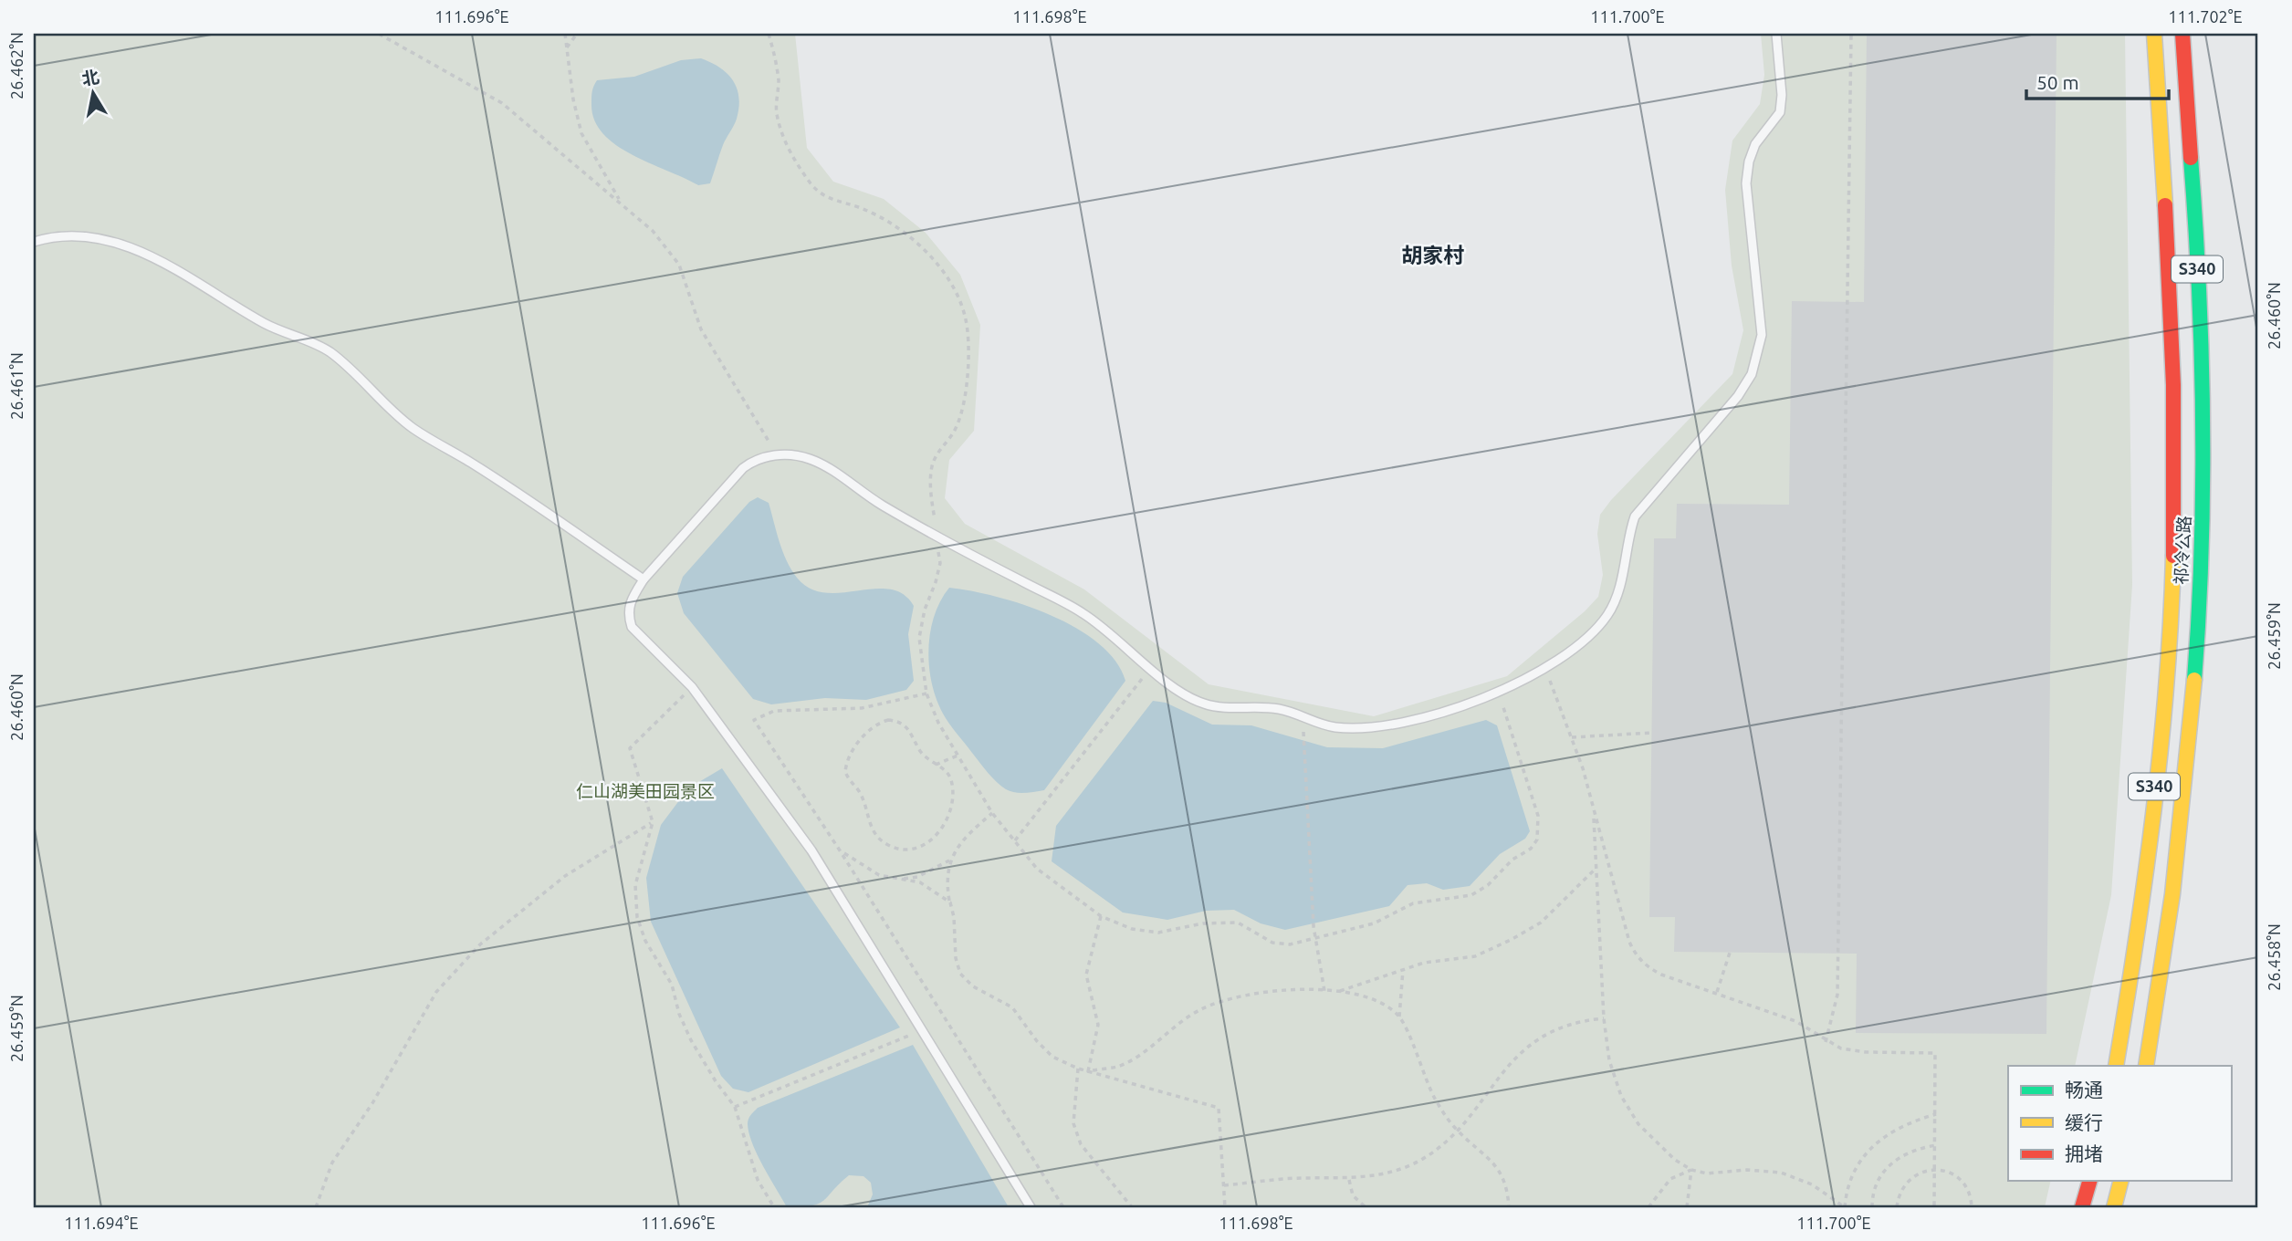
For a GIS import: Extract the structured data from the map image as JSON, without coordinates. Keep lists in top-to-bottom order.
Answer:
{
  "streets": {
    "main road": ["S340", "祁冷公路"]
  },
  "districts": ["胡家村"],
  "parks": ["仁山湖美田园景区"],
  "legend": ["畅通", "缓行", "拥堵"],
  "scale_bar": "50 m",
  "north": "top",
  "coordinates": [
    "111.696°E",
    "111.698°E",
    "111.700°E",
    "111.702°E",
    "26.462°N",
    "26.460°N",
    "26.461°N",
    "26.459°N",
    "26.458°N",
    "111.694°E"
  ]
}
